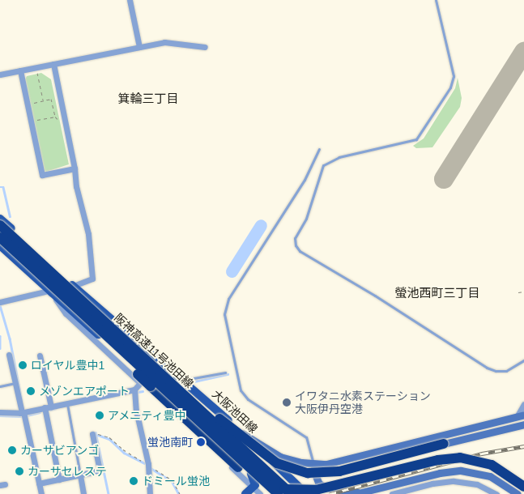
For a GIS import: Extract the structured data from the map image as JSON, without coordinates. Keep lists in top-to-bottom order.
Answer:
{
  "streets": {
    "highway": ["阪神高速11号池田線"],
    "main road": ["大阪池田線"]
  },
  "districts": ["箕輪三丁目", "螢池西町三丁目"],
  "places": [
    "ロイヤル豊中1",
    "メゾンエアポート",
    "イワタニ水素ステーション 大阪伊丹空港",
    "アメニティ豊中",
    "蛍池南町",
    "カーサビアンゴ",
    "カーサセレステ",
    "ドミール蛍池"
  ]
}
